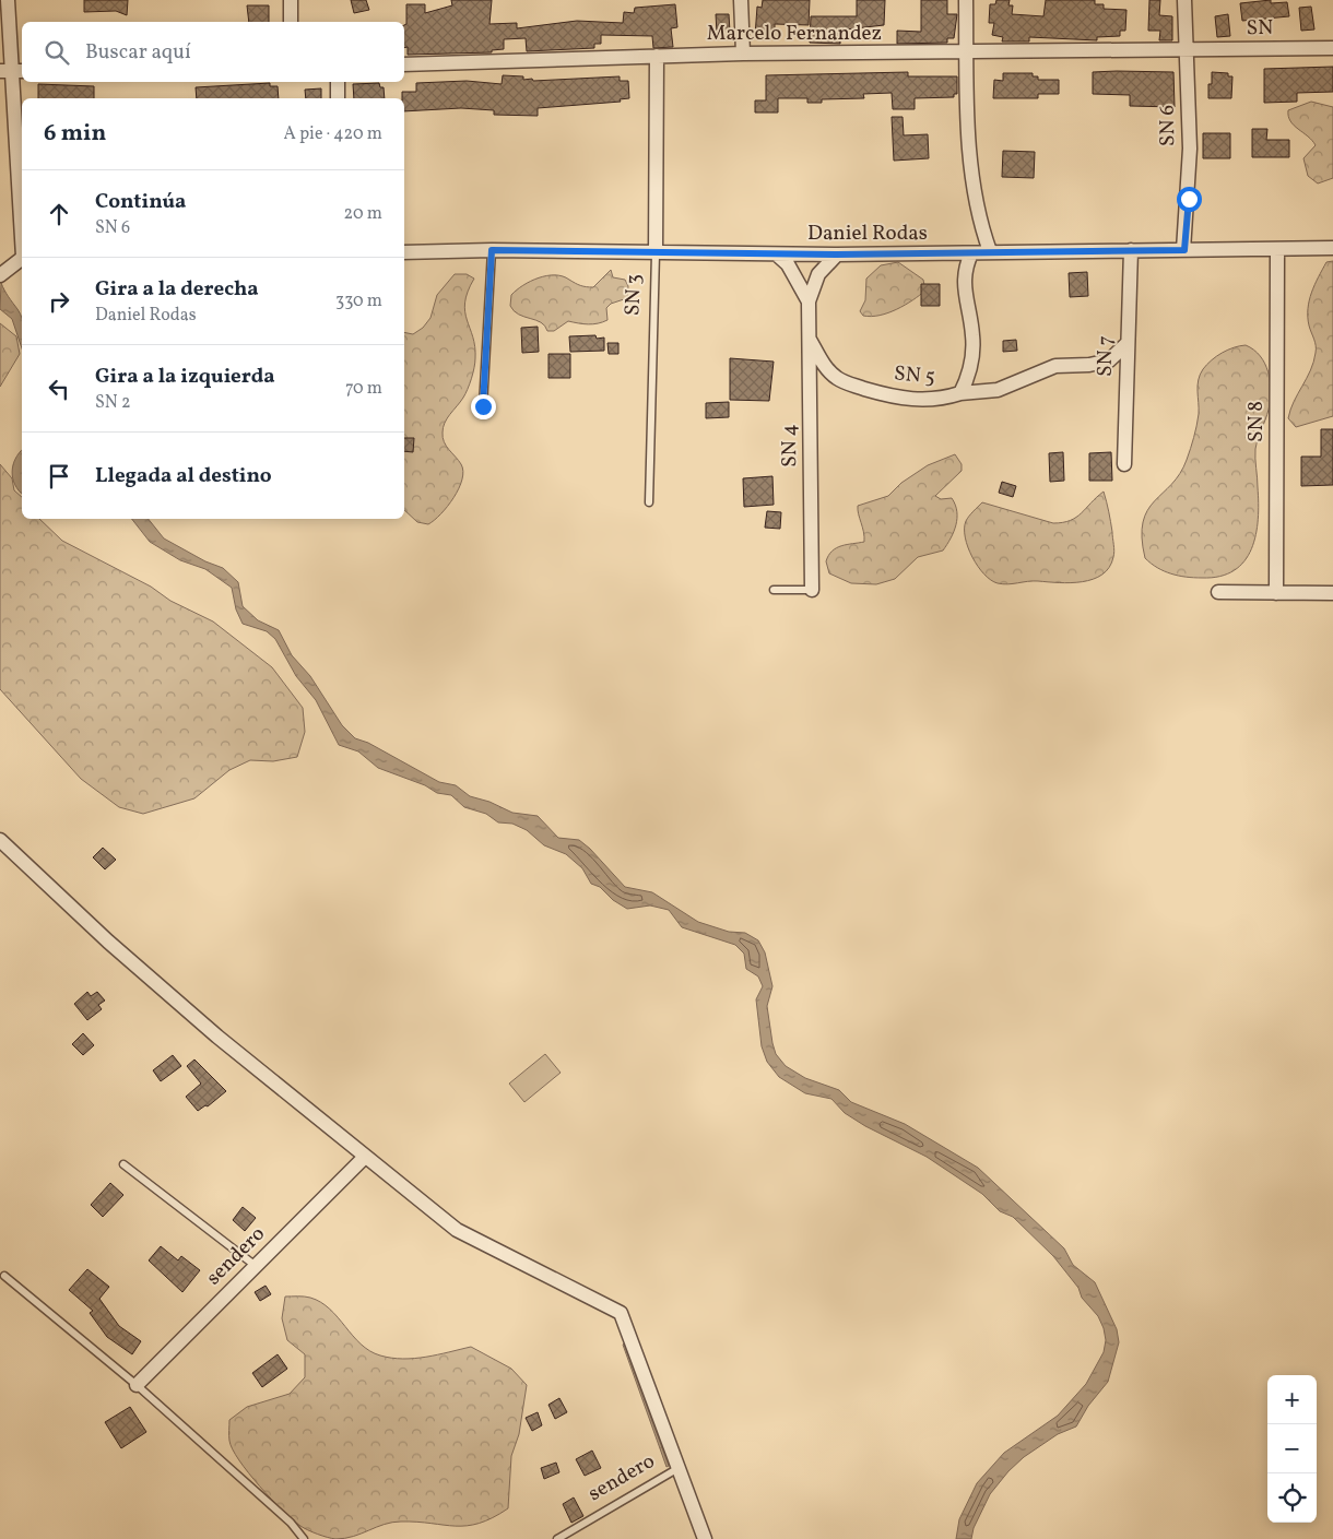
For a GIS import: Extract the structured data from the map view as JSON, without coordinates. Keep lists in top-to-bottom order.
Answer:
{
  "streets": {
    "street": [
      "SN",
      "Marcelo Fernandez",
      "SN 6",
      "Daniel Rodas",
      "SN 3",
      "SN 7",
      "SN 5",
      "SN 8",
      "SN 4",
      "sendero"
    ]
  },
  "crossings": [
    ["SN", "Marcelo Fernandez"],
    ["SN", "SN 6"],
    ["Marcelo Fernandez", "SN 6"],
    ["Marcelo Fernandez", "SN 3"],
    ["SN 6", "Daniel Rodas"],
    ["Daniel Rodas", "SN 3"],
    ["Daniel Rodas", "SN 7"],
    ["Daniel Rodas", "SN 5"],
    ["Daniel Rodas", "SN 8"],
    ["Daniel Rodas", "SN 4"],
    ["SN 5", "SN 4"]
  ],
  "page": {
    "search": "Buscar aquí",
    "heading": ["6 min", "A pie · 420 m"],
    "list": [
      ["Continúa", "SN 6", "20 m"],
      ["Gira a la derecha", "Daniel Rodas", "330 m"],
      ["Gira a la izquierda", "SN 2", "70 m"],
      "Llegada al destino"
    ],
    "map_buttons": ["+", "−"]
  }
}
